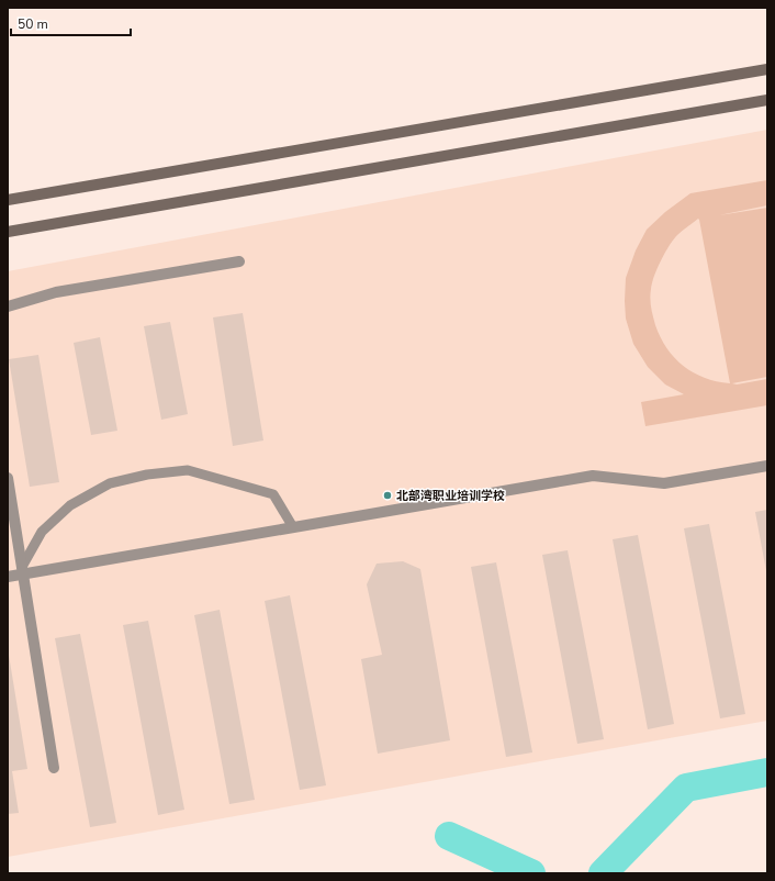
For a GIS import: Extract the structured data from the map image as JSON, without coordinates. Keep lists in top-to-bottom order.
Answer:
{
  "places": ["北部湾职业培训学校"],
  "scale_bar": "50 m"
}
